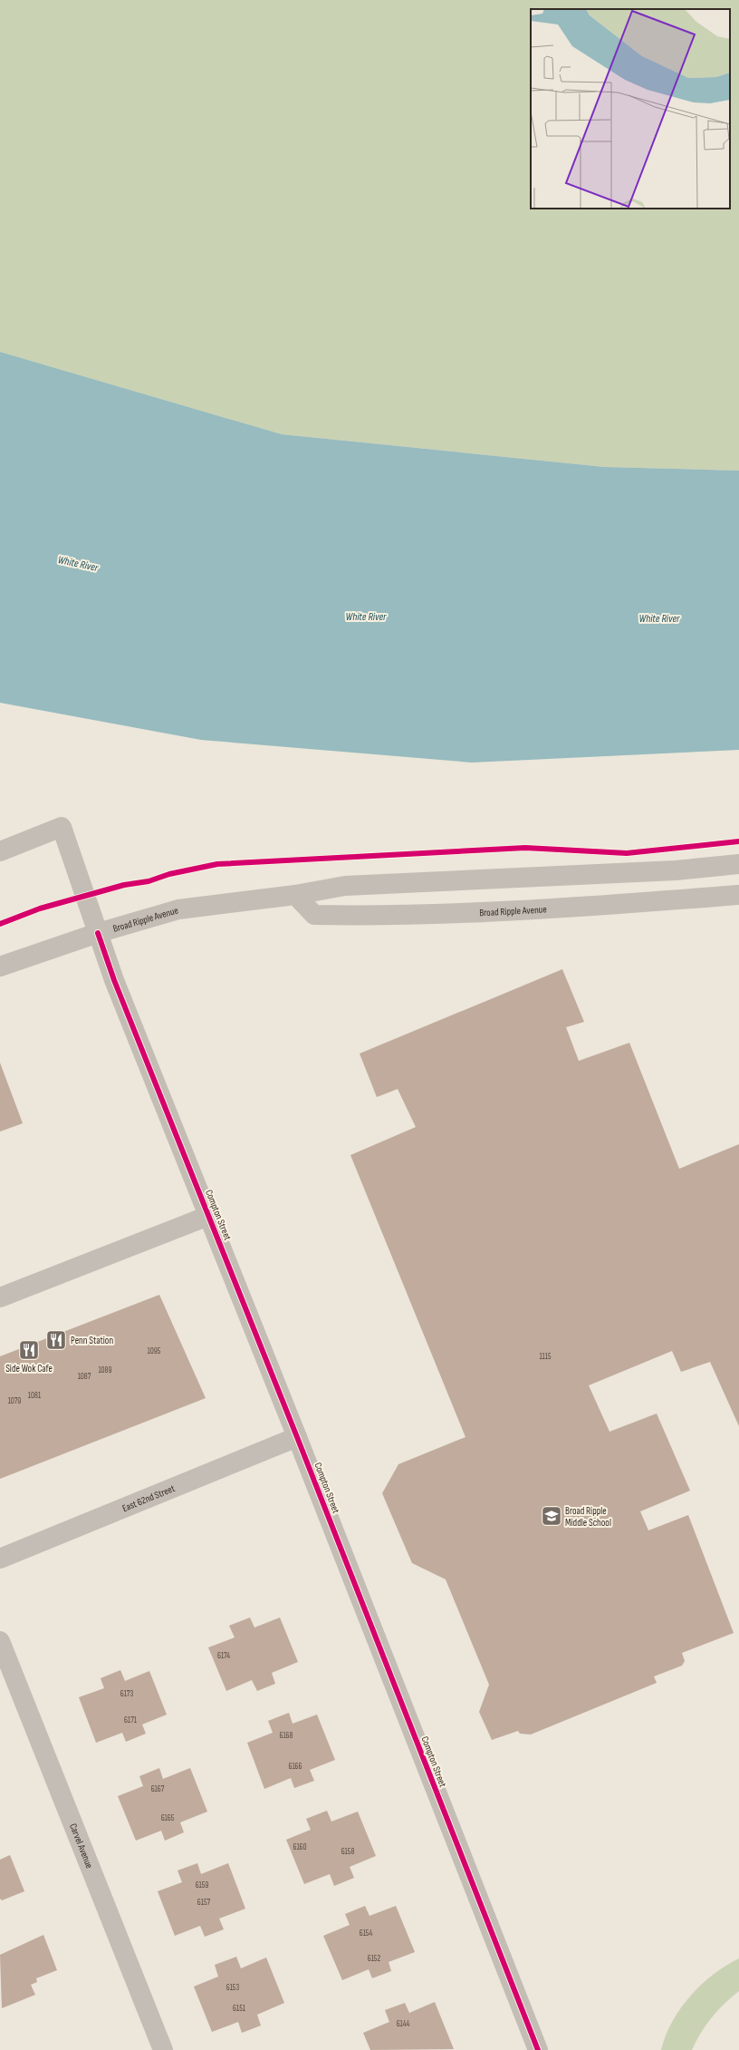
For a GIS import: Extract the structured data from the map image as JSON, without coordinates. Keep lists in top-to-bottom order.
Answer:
{
  "streets": {
    "street": [
      "Broad Ripple Avenue",
      "Compton Street",
      "East 62nd Street",
      "Carvel Avenue"
    ]
  },
  "crossings": [
    ["Broad Ripple Avenue", "Compton Street"],
    ["Compton Street", "East 62nd Street"]
  ],
  "water": ["White River"],
  "places": {
    "restaurant": ["Penn Station", "Side Wok Cafe"],
    "school or university": ["Broad Ripple Middle School"]
  },
  "house_numbers": [
    "1095",
    "1115",
    "1089",
    "1087",
    "1081",
    "1079",
    "6174",
    "6173",
    "6171",
    "6168",
    "6166",
    "6167",
    "6165",
    "6160",
    "6158",
    "6159",
    "6157",
    "6154",
    "6152",
    "6153",
    "6151",
    "6144"
  ]
}
